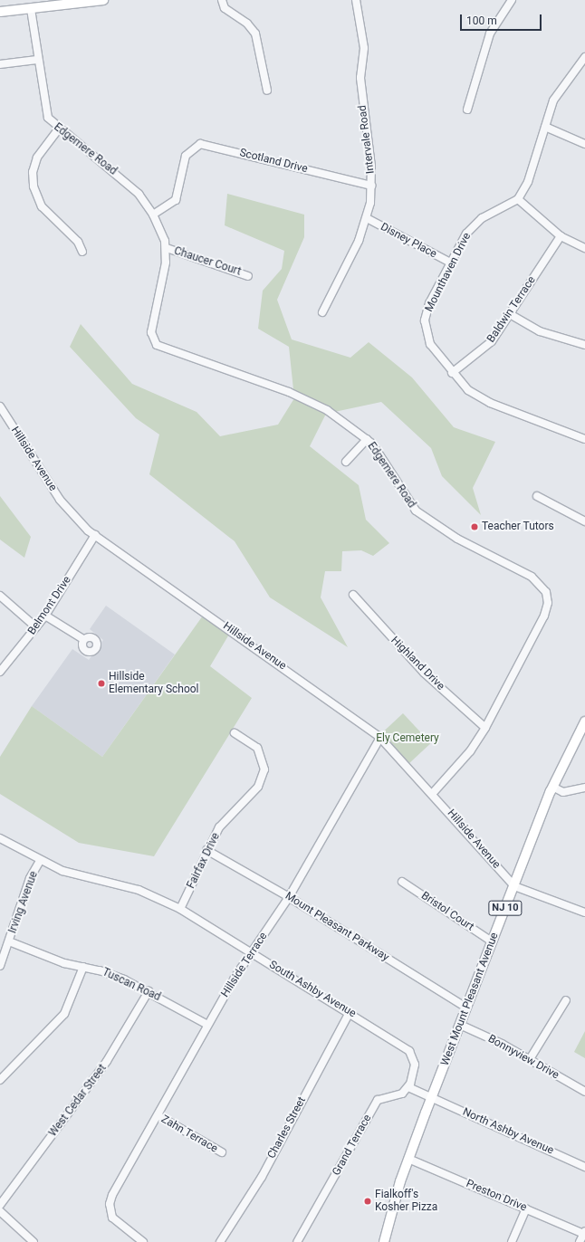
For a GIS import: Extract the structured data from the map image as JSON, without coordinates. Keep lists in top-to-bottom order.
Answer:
{
  "streets": {
    "main road": ["NJ 10", "West Mount Pleasant Avenue"],
    "street": [
      "Intervale Road",
      "Edgemere Road",
      "Scotland Drive",
      "Disney Place",
      "Chaucer Court",
      "Mounthaven Drive",
      "Baldwin Terrace",
      "Hillside Avenue",
      "Belmont Drive",
      "Highland Drive",
      "Fairfax Drive",
      "Irving Avenue",
      "Bristol Court",
      "Mount Pleasant Parkway",
      "Hillside Terrace",
      "Tuscan Road",
      "South Ashby Avenue",
      "Bonnyview Drive",
      "West Cedar Street",
      "Charles Street",
      "North Ashby Avenue",
      "Zahn Terrace",
      "Grand Terrace",
      "Preston Drive"
    ]
  },
  "crossings": [
    ["Intervale Road", "Scotland Drive"],
    ["Intervale Road", "Disney Place"],
    ["Edgemere Road", "Scotland Drive"],
    ["Edgemere Road", "Chaucer Court"],
    ["Edgemere Road", "Hillside Avenue"],
    ["Edgemere Road", "Highland Drive"],
    ["Disney Place", "Mounthaven Drive"],
    ["Mounthaven Drive", "Baldwin Terrace"],
    ["Hillside Avenue", "Belmont Drive"],
    ["Hillside Avenue", "Hillside Terrace"],
    ["Hillside Avenue", "West Mount Pleasant Avenue"],
    ["Fairfax Drive", "Mount Pleasant Parkway"],
    ["Fairfax Drive", "South Ashby Avenue"],
    ["Irving Avenue", "Tuscan Road"],
    ["Irving Avenue", "South Ashby Avenue"],
    ["Bristol Court", "West Mount Pleasant Avenue"],
    ["Mount Pleasant Parkway", "Hillside Terrace"],
    ["Mount Pleasant Parkway", "West Mount Pleasant Avenue"],
    ["Hillside Terrace", "Tuscan Road"],
    ["Hillside Terrace", "South Ashby Avenue"],
    ["Hillside Terrace", "Zahn Terrace"],
    ["Tuscan Road", "West Cedar Street"],
    ["South Ashby Avenue", "Charles Street"],
    ["South Ashby Avenue", "Grand Terrace"],
    ["West Mount Pleasant Avenue", "Bonnyview Drive"],
    ["West Mount Pleasant Avenue", "North Ashby Avenue"],
    ["West Mount Pleasant Avenue", "Preston Drive"]
  ],
  "parks": ["Ely Cemetery"],
  "places": ["Teacher Tutors", "Hillside Elementary School", "Fialkoff's Kosher Pizza"],
  "scale_bar": "100 m"
}
